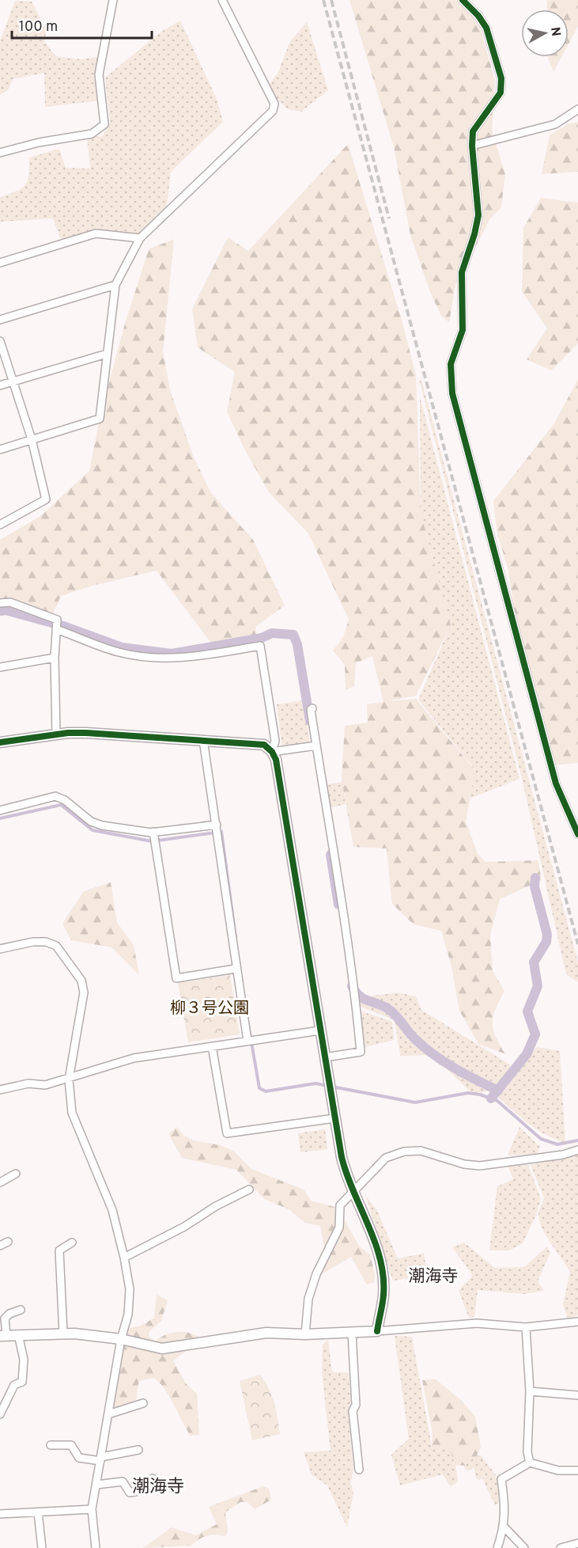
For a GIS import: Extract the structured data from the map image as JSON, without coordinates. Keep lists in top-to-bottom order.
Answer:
{
  "districts": ["潮海寺", "潮海寺"],
  "parks": ["柳３号公園"],
  "scale_bar": "100 m",
  "north": "right"
}
